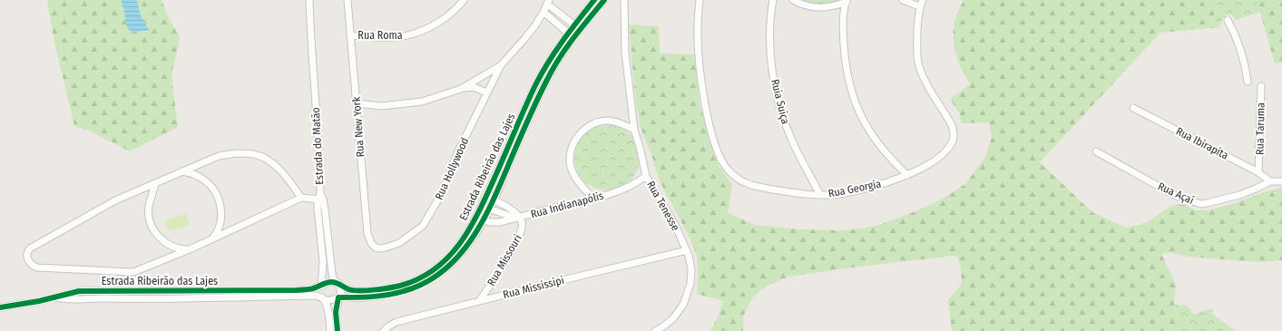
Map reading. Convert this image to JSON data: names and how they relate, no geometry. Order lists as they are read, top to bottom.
{
  "streets": {
    "street": [
      "Rua Roma",
      "Ruia Suiça",
      "Rua New York",
      "Rua Taruma",
      "Rua Ibirapita",
      "Estrada do Matão",
      "Estrada Ribeirão das Lajes",
      "Rua Hollywood",
      "Rua Georgia",
      "Rua Açaí",
      "Rua Indianapólis",
      "Rua Tenesse",
      "Rua Missouri",
      "Rua Mississipi"
    ]
  },
  "crossings": [
    ["Rua Roma", "Rua New York"],
    ["Ruia Suiça", "Rua Georgia"],
    ["Rua New York", "Rua Hollywood"],
    ["Rua Taruma", "Rua Ibirapita"],
    ["Rua Ibirapita", "Rua Açaí"],
    ["Estrada do Matão", "Estrada Ribeirão das Lajes"],
    ["Estrada Ribeirão das Lajes", "Rua Indianapólis"],
    ["Rua Indianapólis", "Rua Tenesse"],
    ["Rua Indianapólis", "Rua Missouri"],
    ["Rua Tenesse", "Rua Mississipi"],
    ["Rua Missouri", "Rua Mississipi"]
  ]
}
